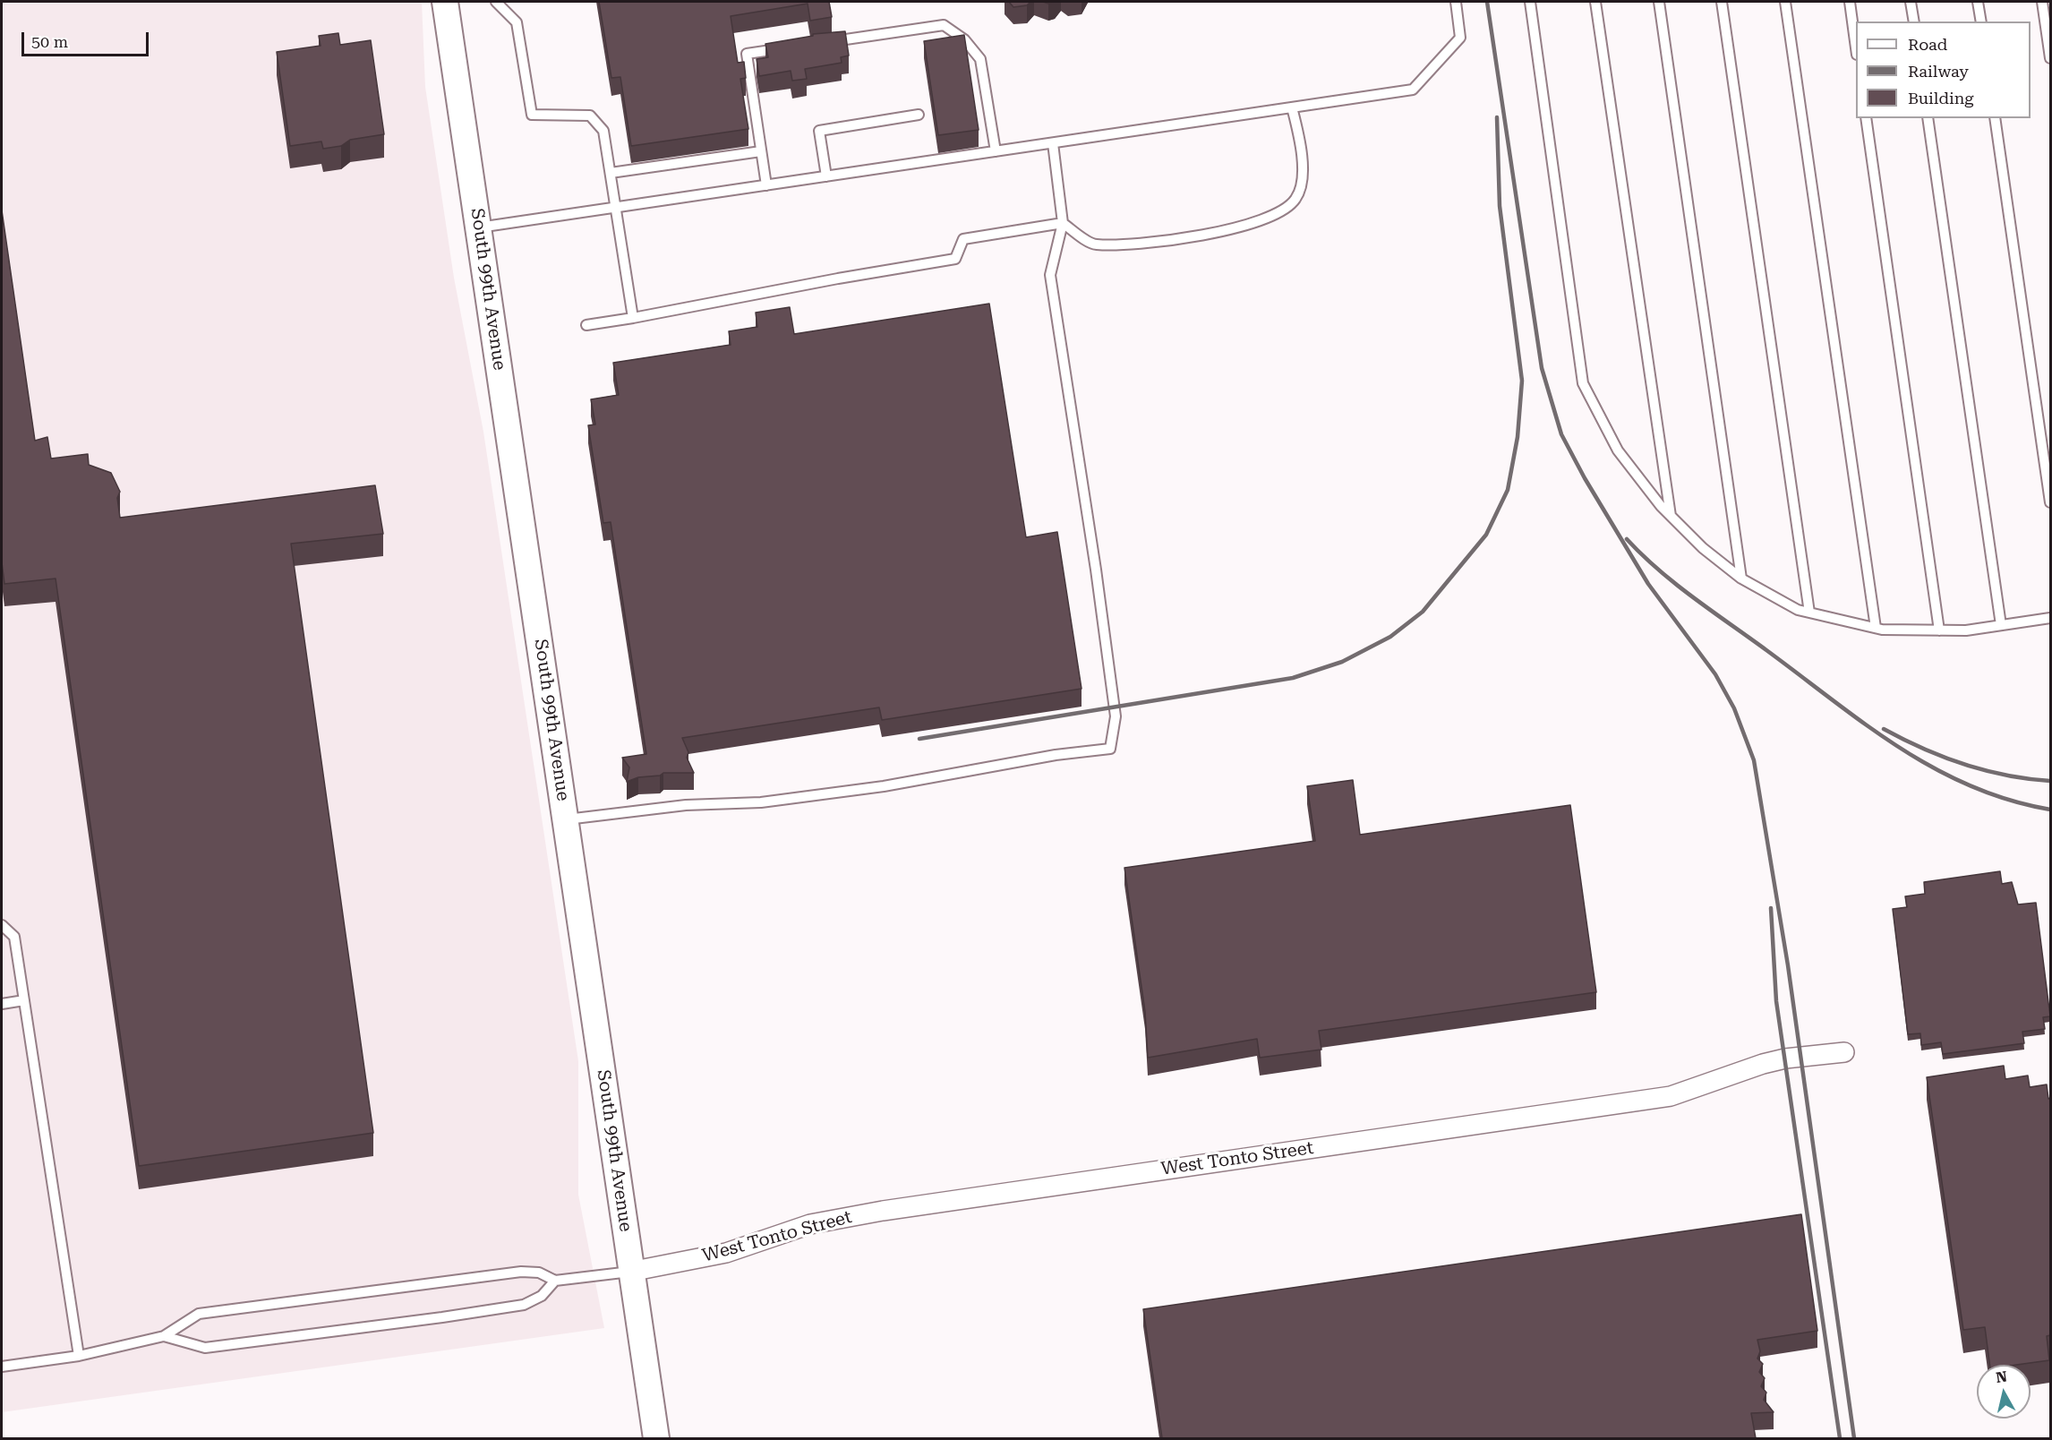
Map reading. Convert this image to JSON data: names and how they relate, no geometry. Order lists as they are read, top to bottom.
{
  "streets": {
    "main road": ["South 99th Avenue"],
    "street": ["West Tonto Street"]
  },
  "crossings": [
    ["South 99th Avenue", "West Tonto Street"]
  ],
  "legend": ["Road", "Railway", "Building"],
  "scale_bar": "50 m",
  "north": "top"
}
